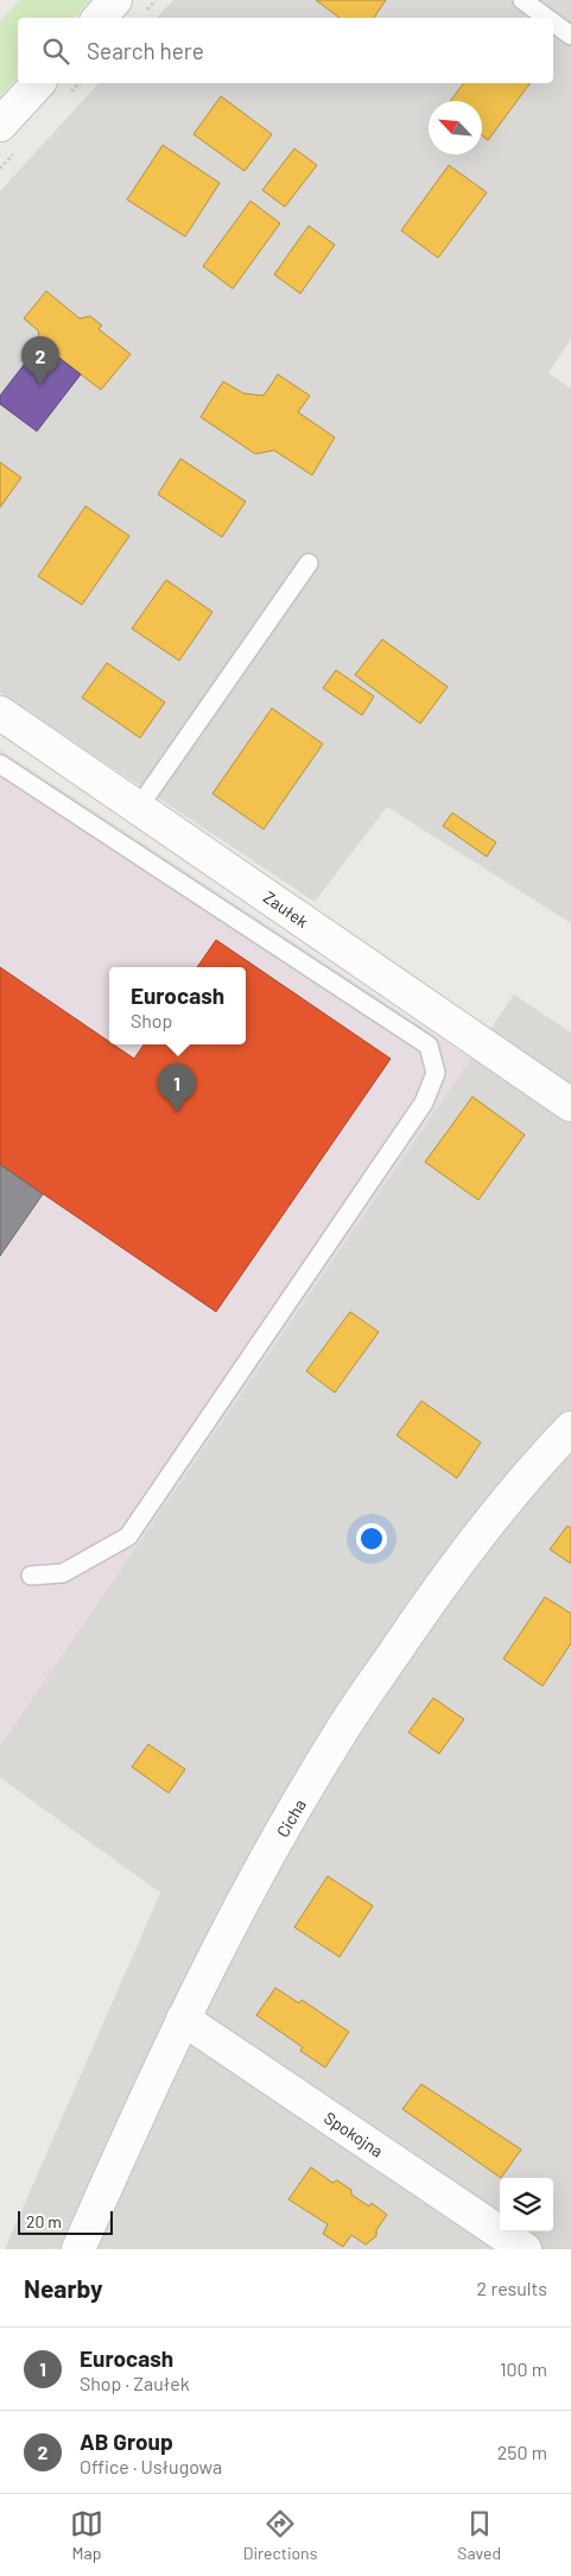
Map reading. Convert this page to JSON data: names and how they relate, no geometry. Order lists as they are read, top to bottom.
{
  "streets": {
    "street": ["Zaułek", "Cicha", "Spokojna"]
  },
  "crossings": [
    ["Cicha", "Spokojna"]
  ],
  "scale_bar": "20 m",
  "north": "top left",
  "page": {
    "search": "Search here",
    "pins": ["2", "1"],
    "popup": ["Eurocash", "Shop"],
    "scale": "20 m",
    "heading": ["Nearby", "2 results"],
    "list": [
      {
        "mark": "1",
        "name": "Eurocash",
        "note": "Shop · Zaułek",
        "value": "100 m"
      },
      {
        "mark": "2",
        "name": "AB Group",
        "note": "Office · Usługowa",
        "value": "250 m"
      }
    ],
    "nav": ["Map", "Directions", "Saved"]
  }
}
